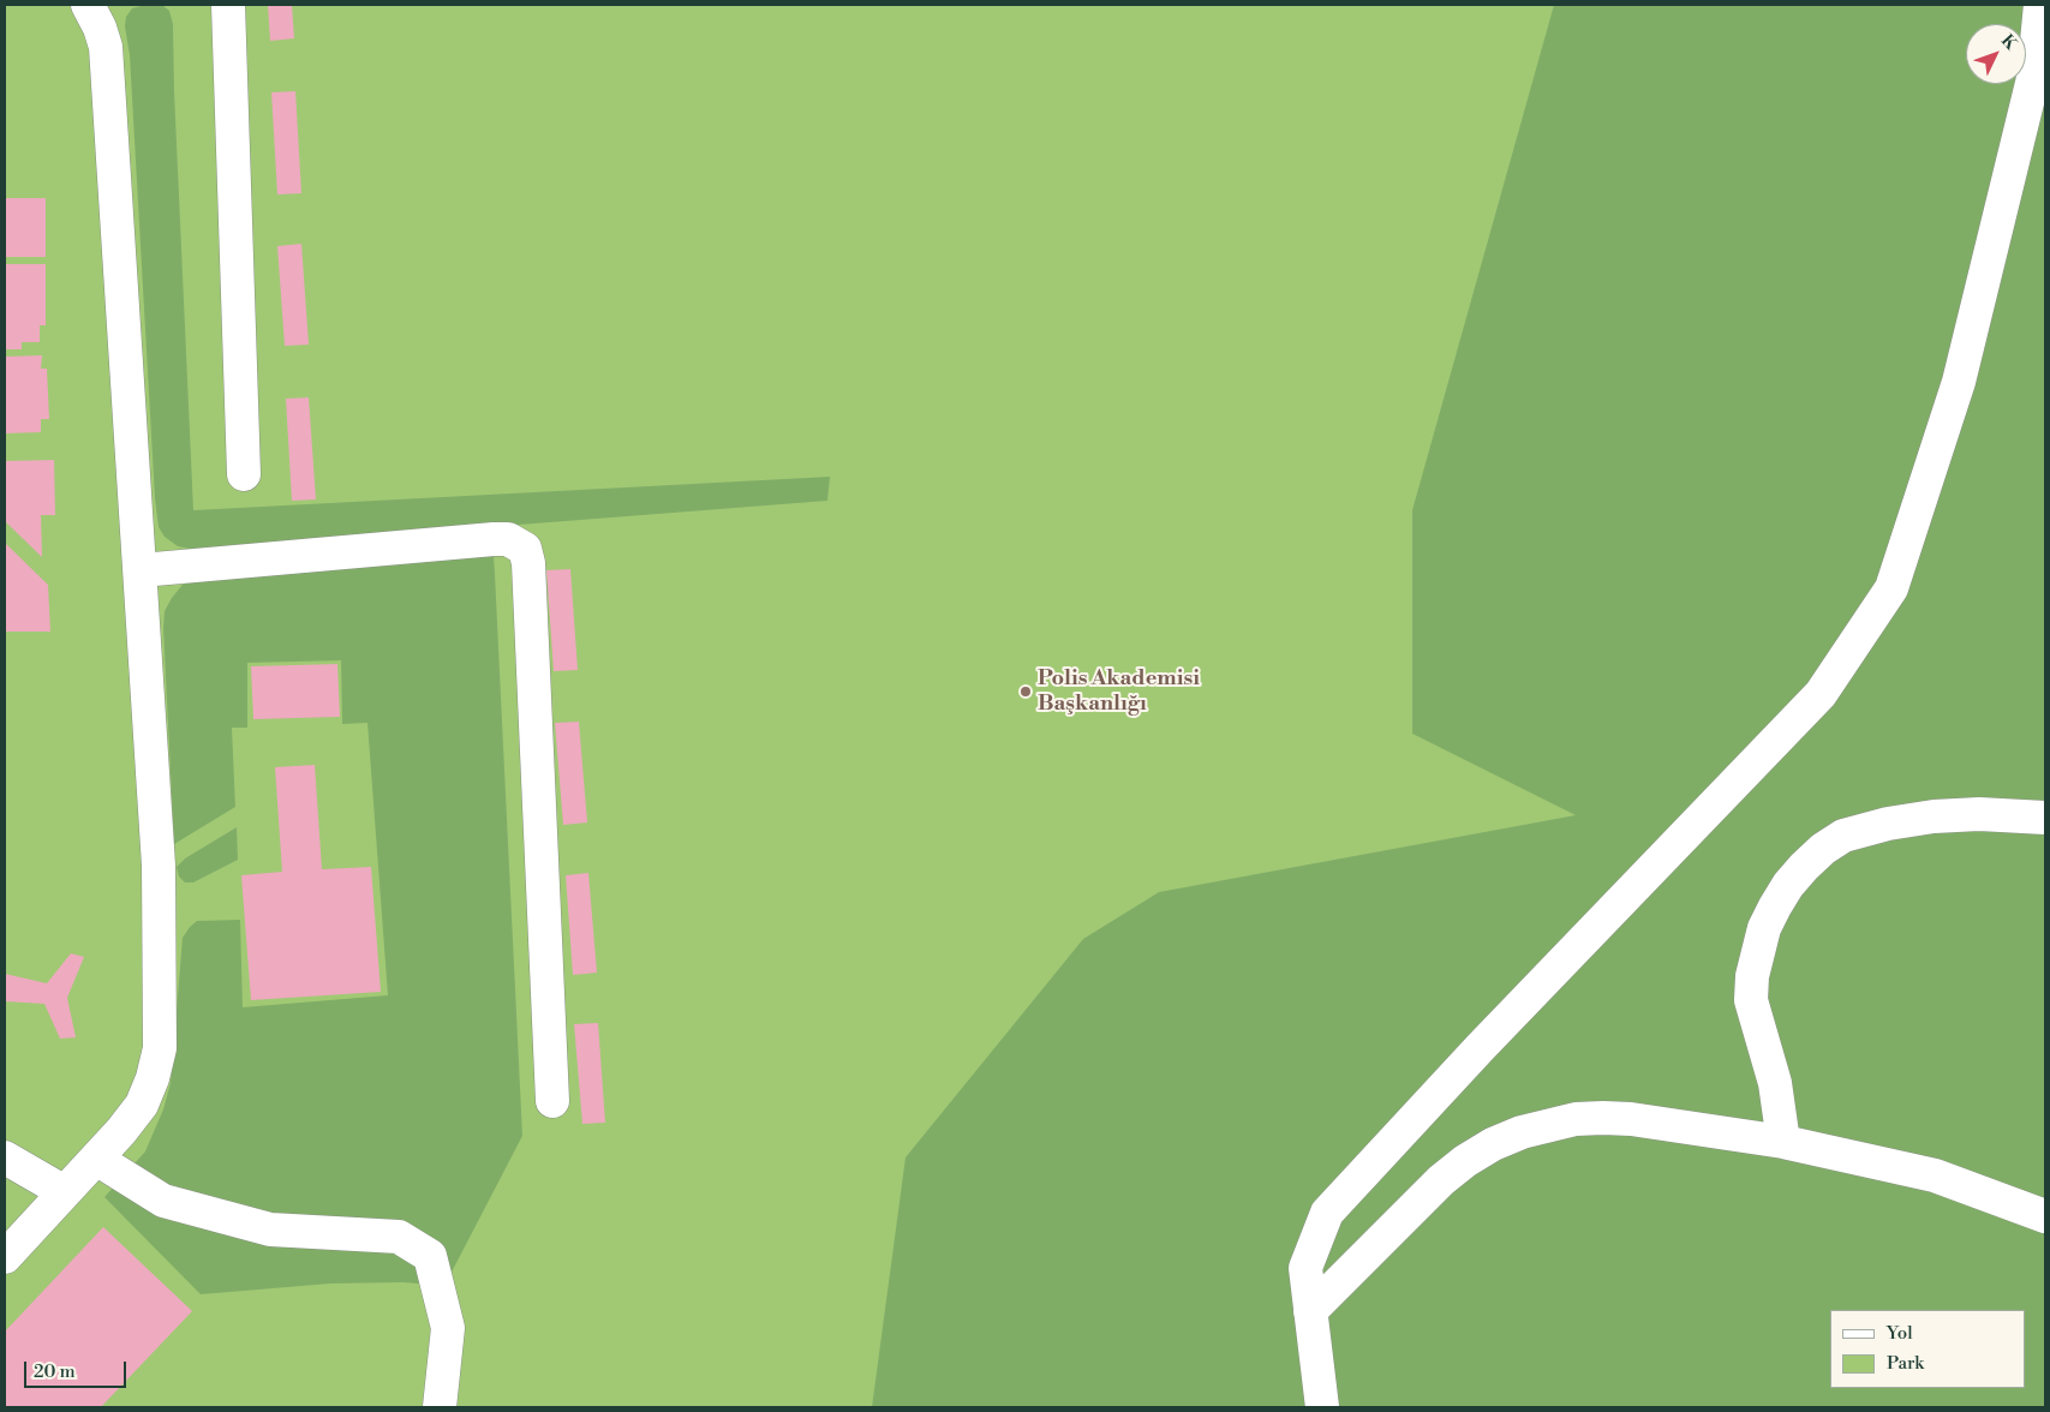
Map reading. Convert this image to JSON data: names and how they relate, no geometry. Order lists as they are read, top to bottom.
{
  "places": ["Polis Akademisi Başkanlığı"],
  "legend": ["Yol", "Park"],
  "scale_bar": "20 m",
  "north": "top right"
}
